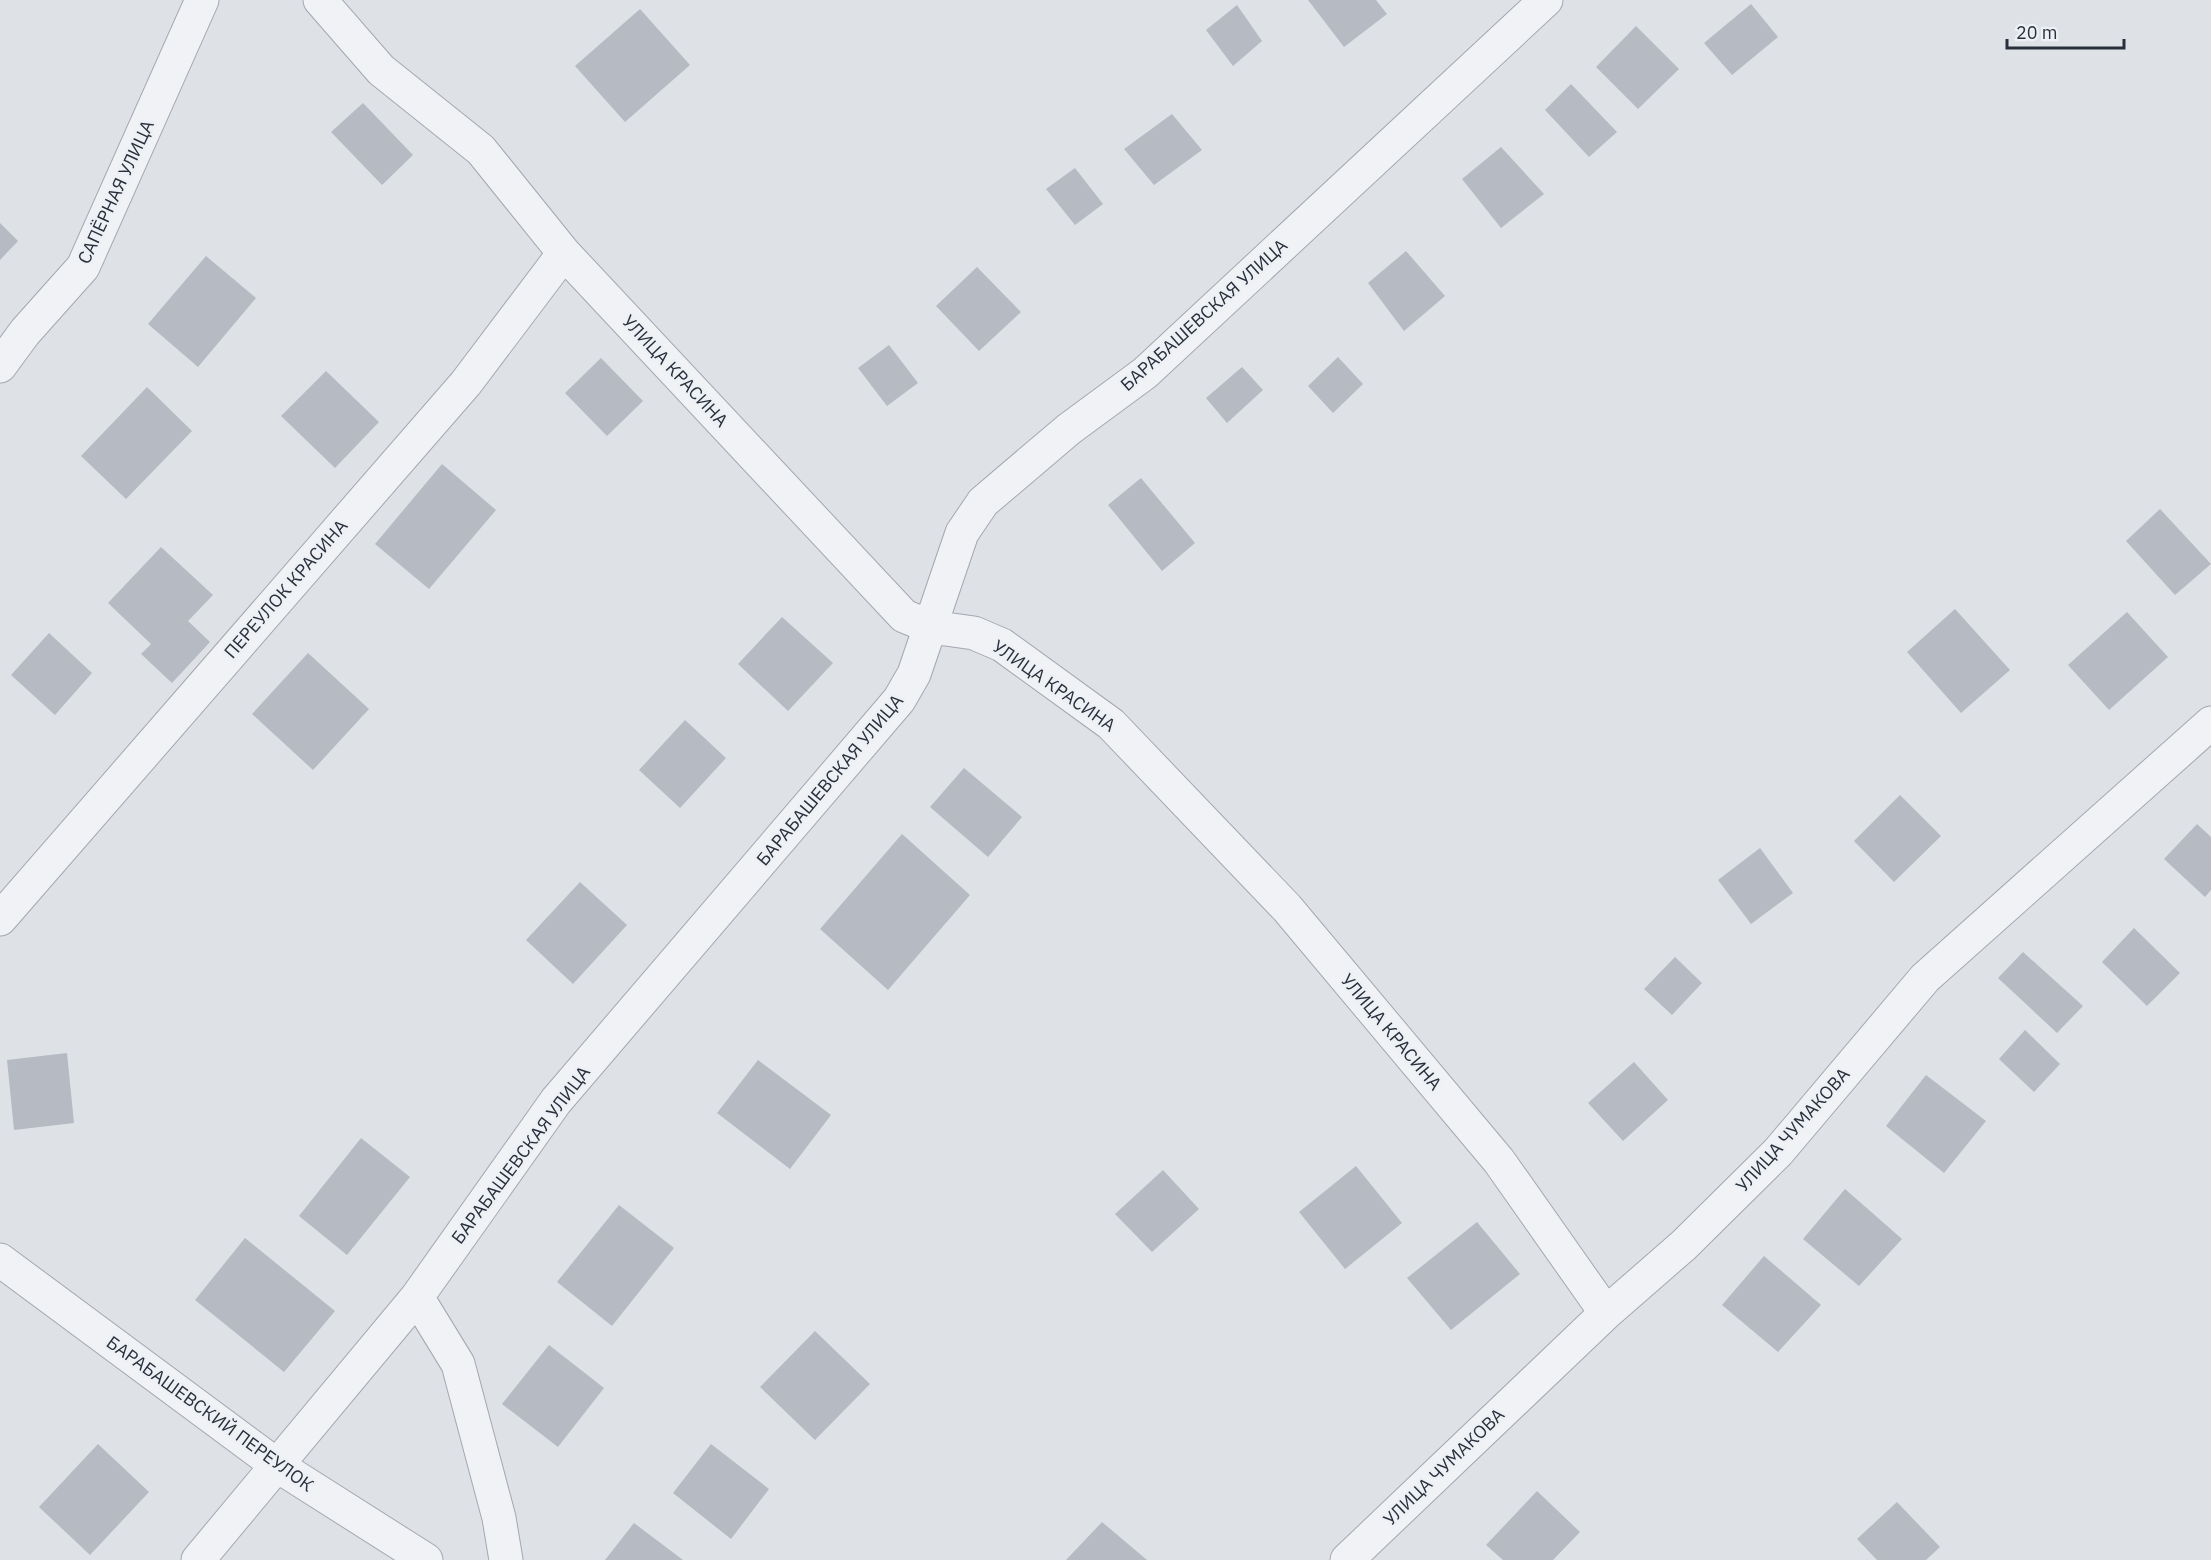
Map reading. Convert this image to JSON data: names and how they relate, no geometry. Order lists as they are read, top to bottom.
{
  "streets": {
    "street": [
      "САПЁРНАЯ УЛИЦА",
      "БАРАБАШЕВСКАЯ УЛИЦА",
      "УЛИЦА КРАСИНА",
      "ПЕРЕУЛОК КРАСИНА",
      "УЛИЦА ЧУМАКОВА",
      "БАРАБАШЕВСКИЙ ПЕРЕУЛОК"
    ]
  },
  "crossings": [
    ["БАРАБАШЕВСКАЯ УЛИЦА", "УЛИЦА КРАСИНА"],
    ["БАРАБАШЕВСКАЯ УЛИЦА", "БАРАБАШЕВСКИЙ ПЕРЕУЛОК"],
    ["УЛИЦА КРАСИНА", "ПЕРЕУЛОК КРАСИНА"],
    ["УЛИЦА КРАСИНА", "УЛИЦА ЧУМАКОВА"]
  ],
  "scale_bar": "20 m"
}
